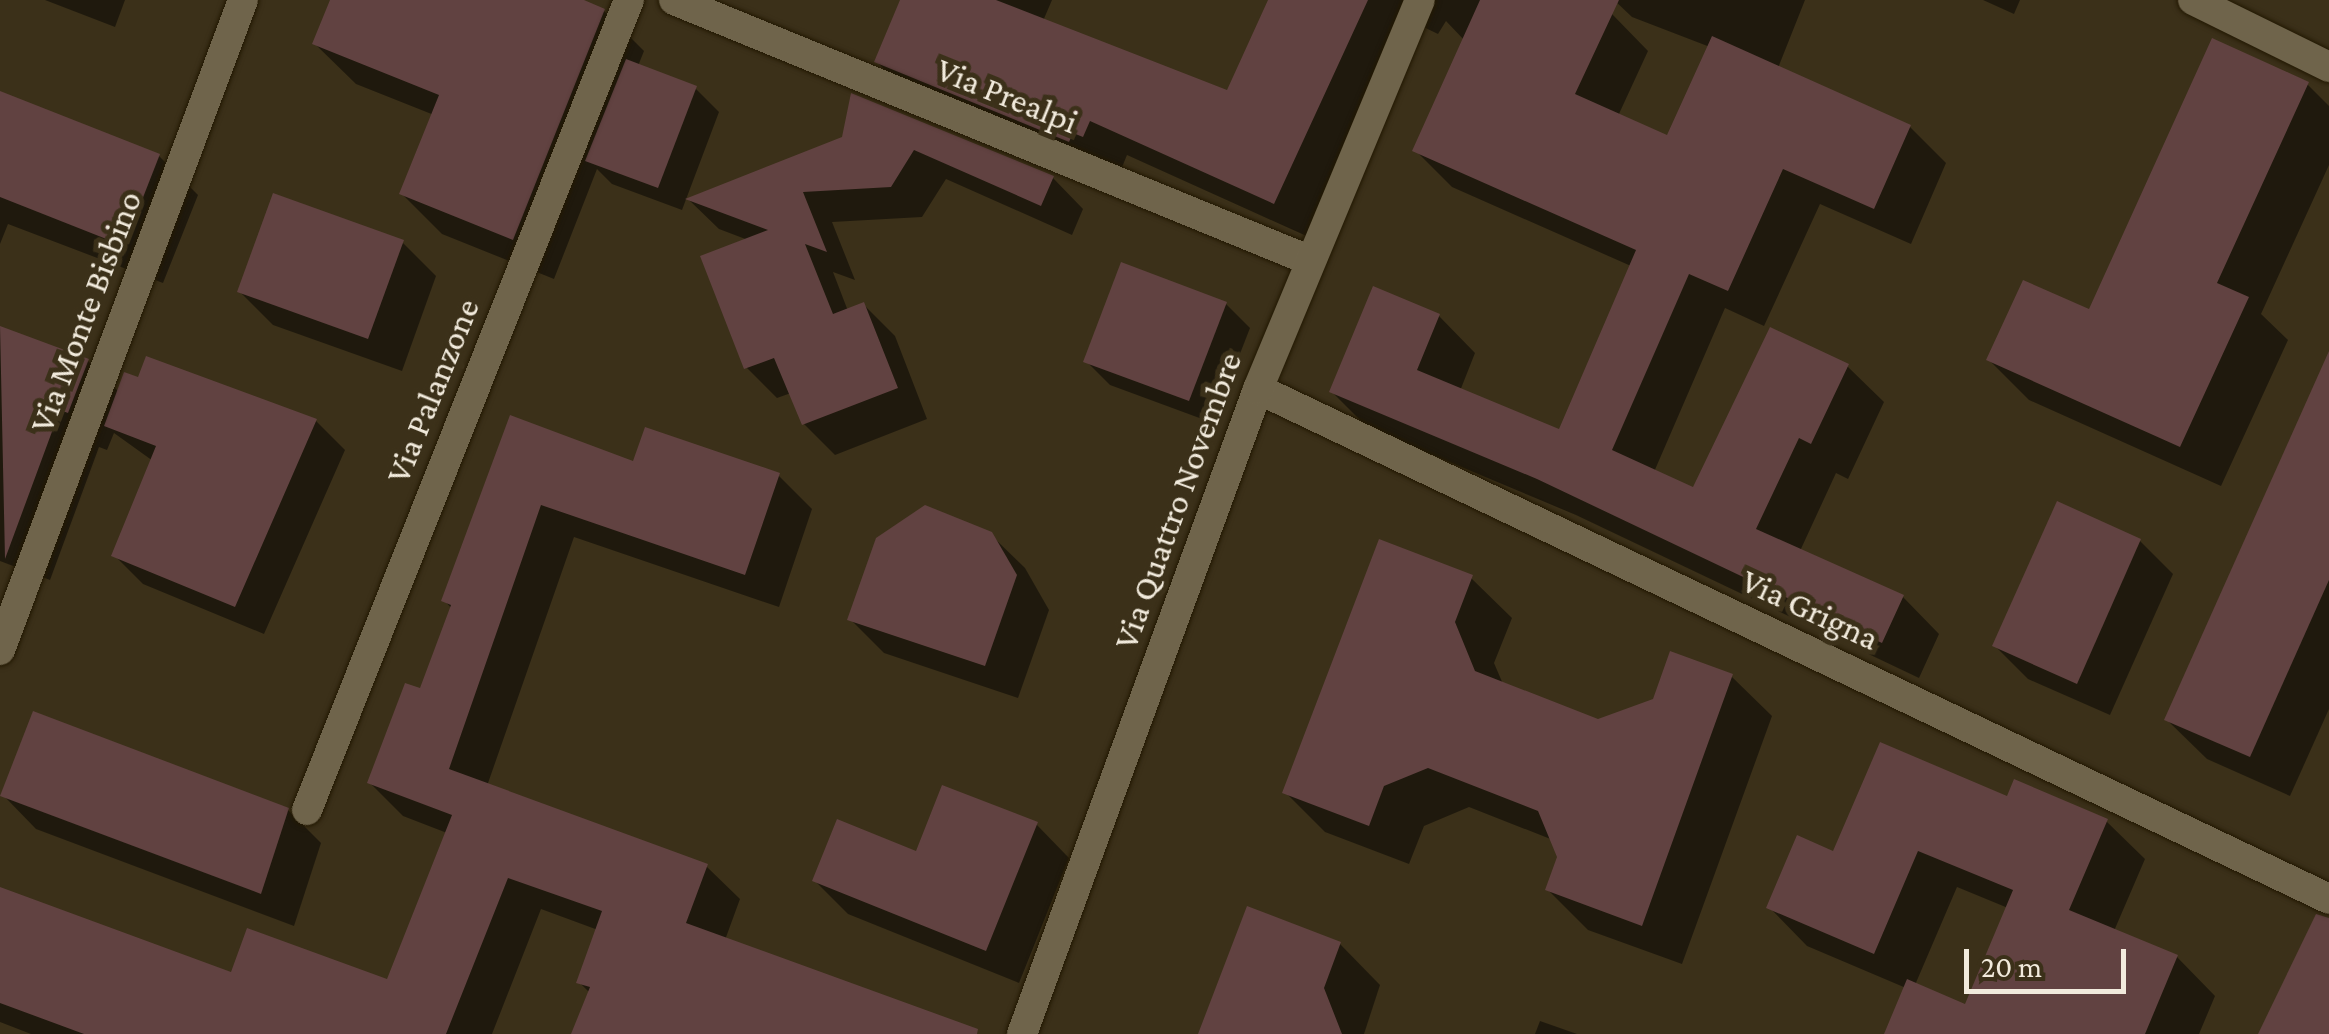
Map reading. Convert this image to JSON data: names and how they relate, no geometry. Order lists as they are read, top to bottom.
{
  "streets": {
    "street": [
      "Via Prealpi",
      "Via Monte Bisbino",
      "Via Palanzone",
      "Via Quattro Novembre",
      "Via Grigna"
    ]
  },
  "crossings": [
    ["Via Prealpi", "Via Quattro Novembre"],
    ["Via Quattro Novembre", "Via Grigna"]
  ],
  "scale_bar": "20 m"
}
